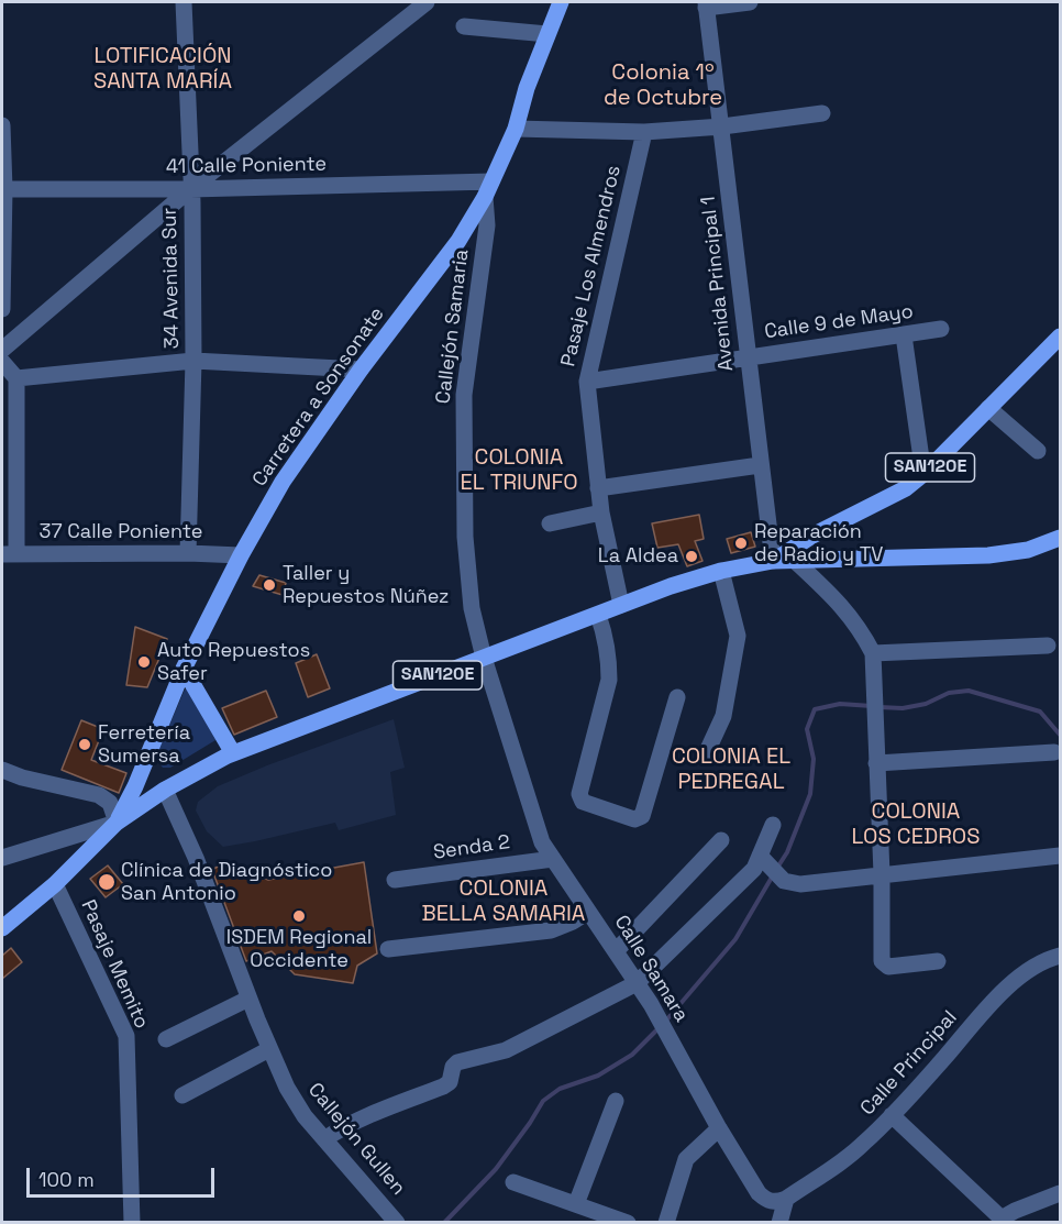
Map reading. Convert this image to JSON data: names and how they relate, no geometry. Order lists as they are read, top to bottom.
{
  "streets": {
    "main road": ["Carretera a Sonsonate", "SAN120E"],
    "street": [
      "41 Calle Poniente",
      "Pasaje Los Almendros",
      "34 Avenida Sur",
      "Avenida Principal 1",
      "Calle 9 de Mayo",
      "Callejón Samaria",
      "37 Calle Poniente",
      "Senda 2",
      "Pasaje Memito",
      "Calle Samara",
      "Calle Principal",
      "Callejón Gullen"
    ]
  },
  "crossings": [
    ["41 Calle Poniente", "34 Avenida Sur"],
    ["41 Calle Poniente", "Callejón Samaria"],
    ["41 Calle Poniente", "Carretera a Sonsonate"],
    ["Pasaje Los Almendros", "Calle 9 de Mayo"],
    ["Pasaje Los Almendros", "SAN120E"],
    ["34 Avenida Sur", "37 Calle Poniente"],
    ["Avenida Principal 1", "Calle 9 de Mayo"],
    ["Avenida Principal 1", "SAN120E"],
    ["Callejón Samaria", "Carretera a Sonsonate"],
    ["Callejón Samaria", "SAN120E"],
    ["Callejón Samaria", "Calle Samara"],
    ["Carretera a Sonsonate", "SAN120E"],
    ["Carretera a Sonsonate", "37 Calle Poniente"],
    ["SAN120E", "Calle Samara"],
    ["SAN120E", "Callejón Gullen"],
    ["Senda 2", "Calle Samara"],
    ["Calle Samara", "Calle Principal"]
  ],
  "districts": [
    "LOTIFICACIÓN SANTA MARÍA",
    "Colonia 1º de Octubre",
    "COLONIA EL TRIUNFO",
    "COLONIA EL PEDREGAL",
    "COLONIA LOS CEDROS",
    "COLONIA BELLA SAMARIA"
  ],
  "places": [
    "Reparación de Radio y TV",
    "La Aldea",
    "Taller y Repuestos Núñez",
    "Auto Repuestos Safer",
    "Ferretería Sumersa",
    "Clínica de Diagnóstico San Antonio",
    "ISDEM Regional Occidente"
  ],
  "scale_bar": "100 m"
}
